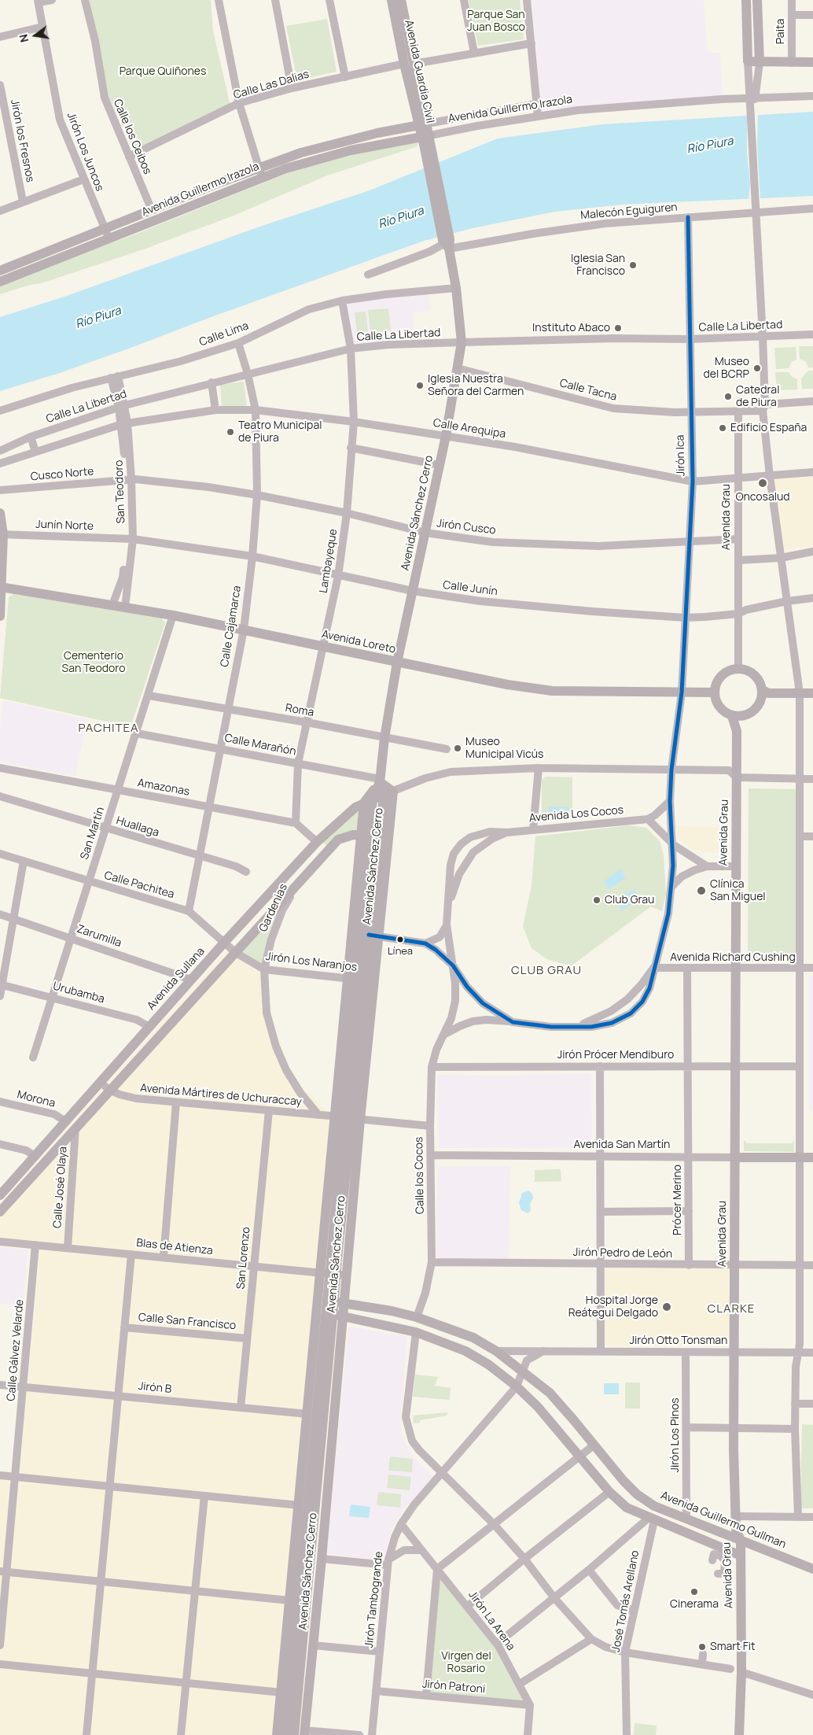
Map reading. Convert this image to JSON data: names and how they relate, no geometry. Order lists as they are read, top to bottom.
{
  "streets": {
    "main road": [
      "Avenida Guardia Civil",
      "Avenida Guillermo Irazola",
      "Avenida Sánchez Cerro",
      "Avenida Grau",
      "Avenida Loreto",
      "Avenida Sullana",
      "Avenida San Martín",
      "Avenida Guillermo Gullman"
    ],
    "street": [
      "Paita",
      "Calle Las Dalias",
      "Calle los Ceibos",
      "Jirón los Fresnos",
      "Jirón Los Juncos",
      "Malecón Eguiguren",
      "Calle La Libertad",
      "Calle Lima",
      "Calle Tacna",
      "Calle Arequipa",
      "Jirón Ica",
      "Cusco Norte",
      "San Teodoro",
      "Junín Norte",
      "Jirón Cusco",
      "Lambayeque",
      "Calle Junín",
      "Calle Cajamarca",
      "Roma",
      "Calle Marañón",
      "Amazonas",
      "Avenida Los Cocos",
      "Huallaga",
      "San Martín",
      "Calle Pachitea",
      "Gardenias",
      "Zarumilla",
      "Avenida Richard Cushing",
      "Jirón Los Naranjos",
      "Urubamba",
      "Jirón Prócer Mendiburo",
      "Avenida Mártires de Uchuraccay",
      "Morona",
      "Calle los Cocos",
      "Calle José Olaya",
      "Prócer Merino",
      "Blas de Atienza",
      "Jirón Pedro de León",
      "San Lorenzo",
      "Calle San Francisco",
      "Jirón Otto Tonsman",
      "Calle Gálvez Velarde",
      "Jirón B",
      "Jirón Los Pinos",
      "Jirón Tambogrande",
      "José Tomás Arellano",
      "Jirón La Arena",
      "Jirón Patroni"
    ]
  },
  "crossings": [
    ["Avenida Guardia Civil", "Calle Las Dalias"],
    ["Avenida Guardia Civil", "Avenida Guillermo Irazola"],
    ["Avenida Guardia Civil", "Avenida Sánchez Cerro"],
    ["Calle Las Dalias", "Calle los Ceibos"],
    ["Avenida Guillermo Irazola", "Calle los Ceibos"],
    ["Avenida Guillermo Irazola", "Jirón Los Juncos"],
    ["Malecón Eguiguren", "Jirón Ica"],
    ["Malecón Eguiguren", "Avenida Sánchez Cerro"],
    ["Calle La Libertad", "Jirón Ica"],
    ["Calle La Libertad", "San Teodoro"],
    ["Calle La Libertad", "Avenida Sánchez Cerro"],
    ["Calle La Libertad", "Lambayeque"],
    ["Calle La Libertad", "Calle Cajamarca"],
    ["Calle Lima", "San Teodoro"],
    ["Calle Lima", "Avenida Sánchez Cerro"],
    ["Calle Lima", "Lambayeque"],
    ["Calle Lima", "Calle Cajamarca"],
    ["Calle Tacna", "Jirón Ica"],
    ["Calle Tacna", "Avenida Sánchez Cerro"],
    ["Calle Tacna", "Avenida Grau"],
    ["Calle Arequipa", "Jirón Ica"],
    ["Calle Arequipa", "San Teodoro"],
    ["Calle Arequipa", "Avenida Sánchez Cerro"],
    ["Calle Arequipa", "Avenida Grau"],
    ["Calle Arequipa", "Lambayeque"],
    ["Calle Arequipa", "Calle Cajamarca"],
    ["Jirón Ica", "Jirón Cusco"],
    ["Jirón Ica", "Calle Junín"],
    ["Jirón Ica", "Avenida Loreto"],
    ["Jirón Ica", "Avenida Los Cocos"],
    ["Cusco Norte", "San Teodoro"],
    ["Cusco Norte", "Jirón Cusco"],
    ["San Teodoro", "Junín Norte"],
    ["San Teodoro", "Jirón Cusco"],
    ["San Teodoro", "Calle Junín"],
    ["San Teodoro", "Avenida Loreto"],
    ["Avenida Sánchez Cerro", "Jirón Cusco"],
    ["Avenida Sánchez Cerro", "Calle Junín"],
    ["Avenida Sánchez Cerro", "Avenida Loreto"],
    ["Avenida Sánchez Cerro", "Roma"],
    ["Avenida Sánchez Cerro", "Calle Marañón"],
    ["Avenida Sánchez Cerro", "Avenida Los Cocos"],
    ["Avenida Sánchez Cerro", "Jirón Los Naranjos"],
    ["Avenida Sánchez Cerro", "Avenida Sullana"],
    ["Avenida Sánchez Cerro", "Avenida Mártires de Uchuraccay"],
    ["Avenida Sánchez Cerro", "Blas de Atienza"],
    ["Avenida Sánchez Cerro", "Jirón B"],
    ["Avenida Sánchez Cerro", "Avenida Guillermo Gullman"],
    ["Avenida Grau", "Jirón Cusco"],
    ["Avenida Grau", "Calle Junín"],
    ["Avenida Grau", "Avenida Loreto"],
    ["Avenida Grau", "Avenida Richard Cushing"],
    ["Avenida Grau", "Jirón Prócer Mendiburo"],
    ["Avenida Grau", "Avenida San Martín"],
    ["Avenida Grau", "Jirón Pedro de León"],
    ["Avenida Grau", "Jirón Otto Tonsman"],
    ["Avenida Grau", "Avenida Guillermo Gullman"],
    ["Junín Norte", "Calle Junín"],
    ["Jirón Cusco", "Lambayeque"],
    ["Jirón Cusco", "Calle Cajamarca"],
    ["Lambayeque", "Calle Junín"],
    ["Lambayeque", "Avenida Loreto"],
    ["Lambayeque", "Roma"],
    ["Lambayeque", "Calle Marañón"],
    ["Lambayeque", "Amazonas"],
    ["Calle Junín", "Calle Cajamarca"],
    ["Calle Cajamarca", "Avenida Loreto"],
    ["Calle Cajamarca", "Roma"],
    ["Calle Cajamarca", "Calle Marañón"],
    ["Calle Cajamarca", "Amazonas"],
    ["Calle Cajamarca", "Huallaga"],
    ["Calle Cajamarca", "Calle Pachitea"],
    ["Avenida Loreto", "Avenida Los Cocos"],
    ["Avenida Loreto", "San Martín"],
    ["Roma", "San Martín"],
    ["Calle Marañón", "San Martín"],
    ["Amazonas", "San Martín"],
    ["Avenida Los Cocos", "Avenida Richard Cushing"],
    ["Avenida Los Cocos", "Calle los Cocos"],
    ["Huallaga", "San Martín"],
    ["San Martín", "Calle Pachitea"],
    ["San Martín", "Zarumilla"],
    ["San Martín", "Urubamba"],
    ["Calle Pachitea", "Jirón Los Naranjos"],
    ["Calle Pachitea", "Avenida Sullana"],
    ["Gardenias", "Jirón Los Naranjos"],
    ["Gardenias", "Avenida Mártires de Uchuraccay"],
    ["Zarumilla", "Avenida Sullana"],
    ["Avenida Richard Cushing", "Prócer Merino"],
    ["Avenida Sullana", "Urubamba"],
    ["Avenida Sullana", "Avenida Mártires de Uchuraccay"],
    ["Avenida Sullana", "Morona"],
    ["Jirón Prócer Mendiburo", "Calle los Cocos"],
    ["Jirón Prócer Mendiburo", "Prócer Merino"],
    ["Avenida Mártires de Uchuraccay", "Calle los Cocos"],
    ["Avenida Mártires de Uchuraccay", "San Lorenzo"],
    ["Avenida San Martín", "Calle los Cocos"],
    ["Avenida San Martín", "Prócer Merino"],
    ["Calle los Cocos", "Jirón Pedro de León"],
    ["Calle los Cocos", "Avenida Guillermo Gullman"],
    ["Calle José Olaya", "Blas de Atienza"],
    ["Prócer Merino", "Jirón Pedro de León"],
    ["Blas de Atienza", "San Lorenzo"],
    ["Blas de Atienza", "Calle Gálvez Velarde"],
    ["San Lorenzo", "Calle San Francisco"],
    ["San Lorenzo", "Jirón B"],
    ["Jirón Otto Tonsman", "Jirón Los Pinos"],
    ["Jirón Otto Tonsman", "Avenida Guillermo Gullman"],
    ["Calle Gálvez Velarde", "Jirón B"],
    ["Jirón Los Pinos", "Avenida Guillermo Gullman"],
    ["Avenida Guillermo Gullman", "Jirón Tambogrande"],
    ["Jirón Tambogrande", "Jirón La Arena"],
    ["Jirón Tambogrande", "Jirón Patroni"],
    ["Jirón La Arena", "Jirón Patroni"]
  ],
  "districts": ["PACHITEA", "CLUB GRAU", "CLARKE"],
  "water": ["Río Piura"],
  "parks": [
    "Parque San Juan Bosco",
    "Parque Quiñones",
    "Cementerio San Teodoro",
    "Virgen del Rosario"
  ],
  "places": [
    "Iglesia San Francisco",
    "Instituto Abaco",
    "Museo del BCRP",
    "Iglesia Nuestra Señora del Carmen",
    "Catedral de Piura",
    "Edificio España",
    "Teatro Municipal de Piura",
    "Oncosalud",
    "Museo Municipal Vicús",
    "Clínica San Miguel",
    "Club Grau",
    "Línea",
    "Hospital Jorge Reátegui Delgado",
    "Cinerama",
    "Smart Fit"
  ],
  "north": "left"
}
